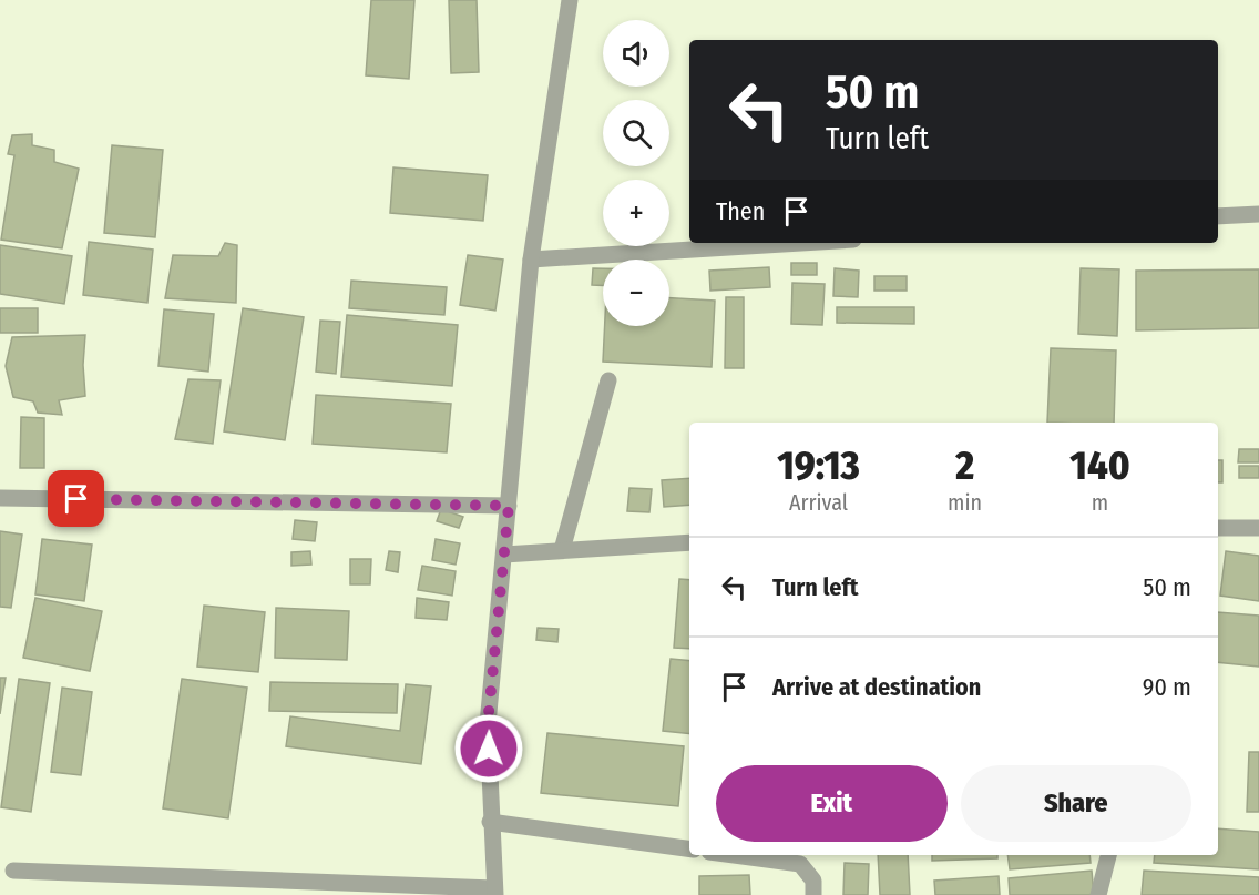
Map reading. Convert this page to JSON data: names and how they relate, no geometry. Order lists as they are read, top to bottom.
{
  "page": {
    "map_buttons": ["+", "−"],
    "turn": ["50 m", "Turn left"],
    "then": "Then",
    "eta": [
      "19:13",
      "Arrival",
      "2",
      "min",
      "140",
      "m"
    ],
    "list": [
      {
        "name": "Turn left",
        "value": "50 m"
      },
      {
        "name": "Arrive at destination",
        "value": "90 m"
      }
    ],
    "buttons": ["Exit", "Share"]
  }
}
